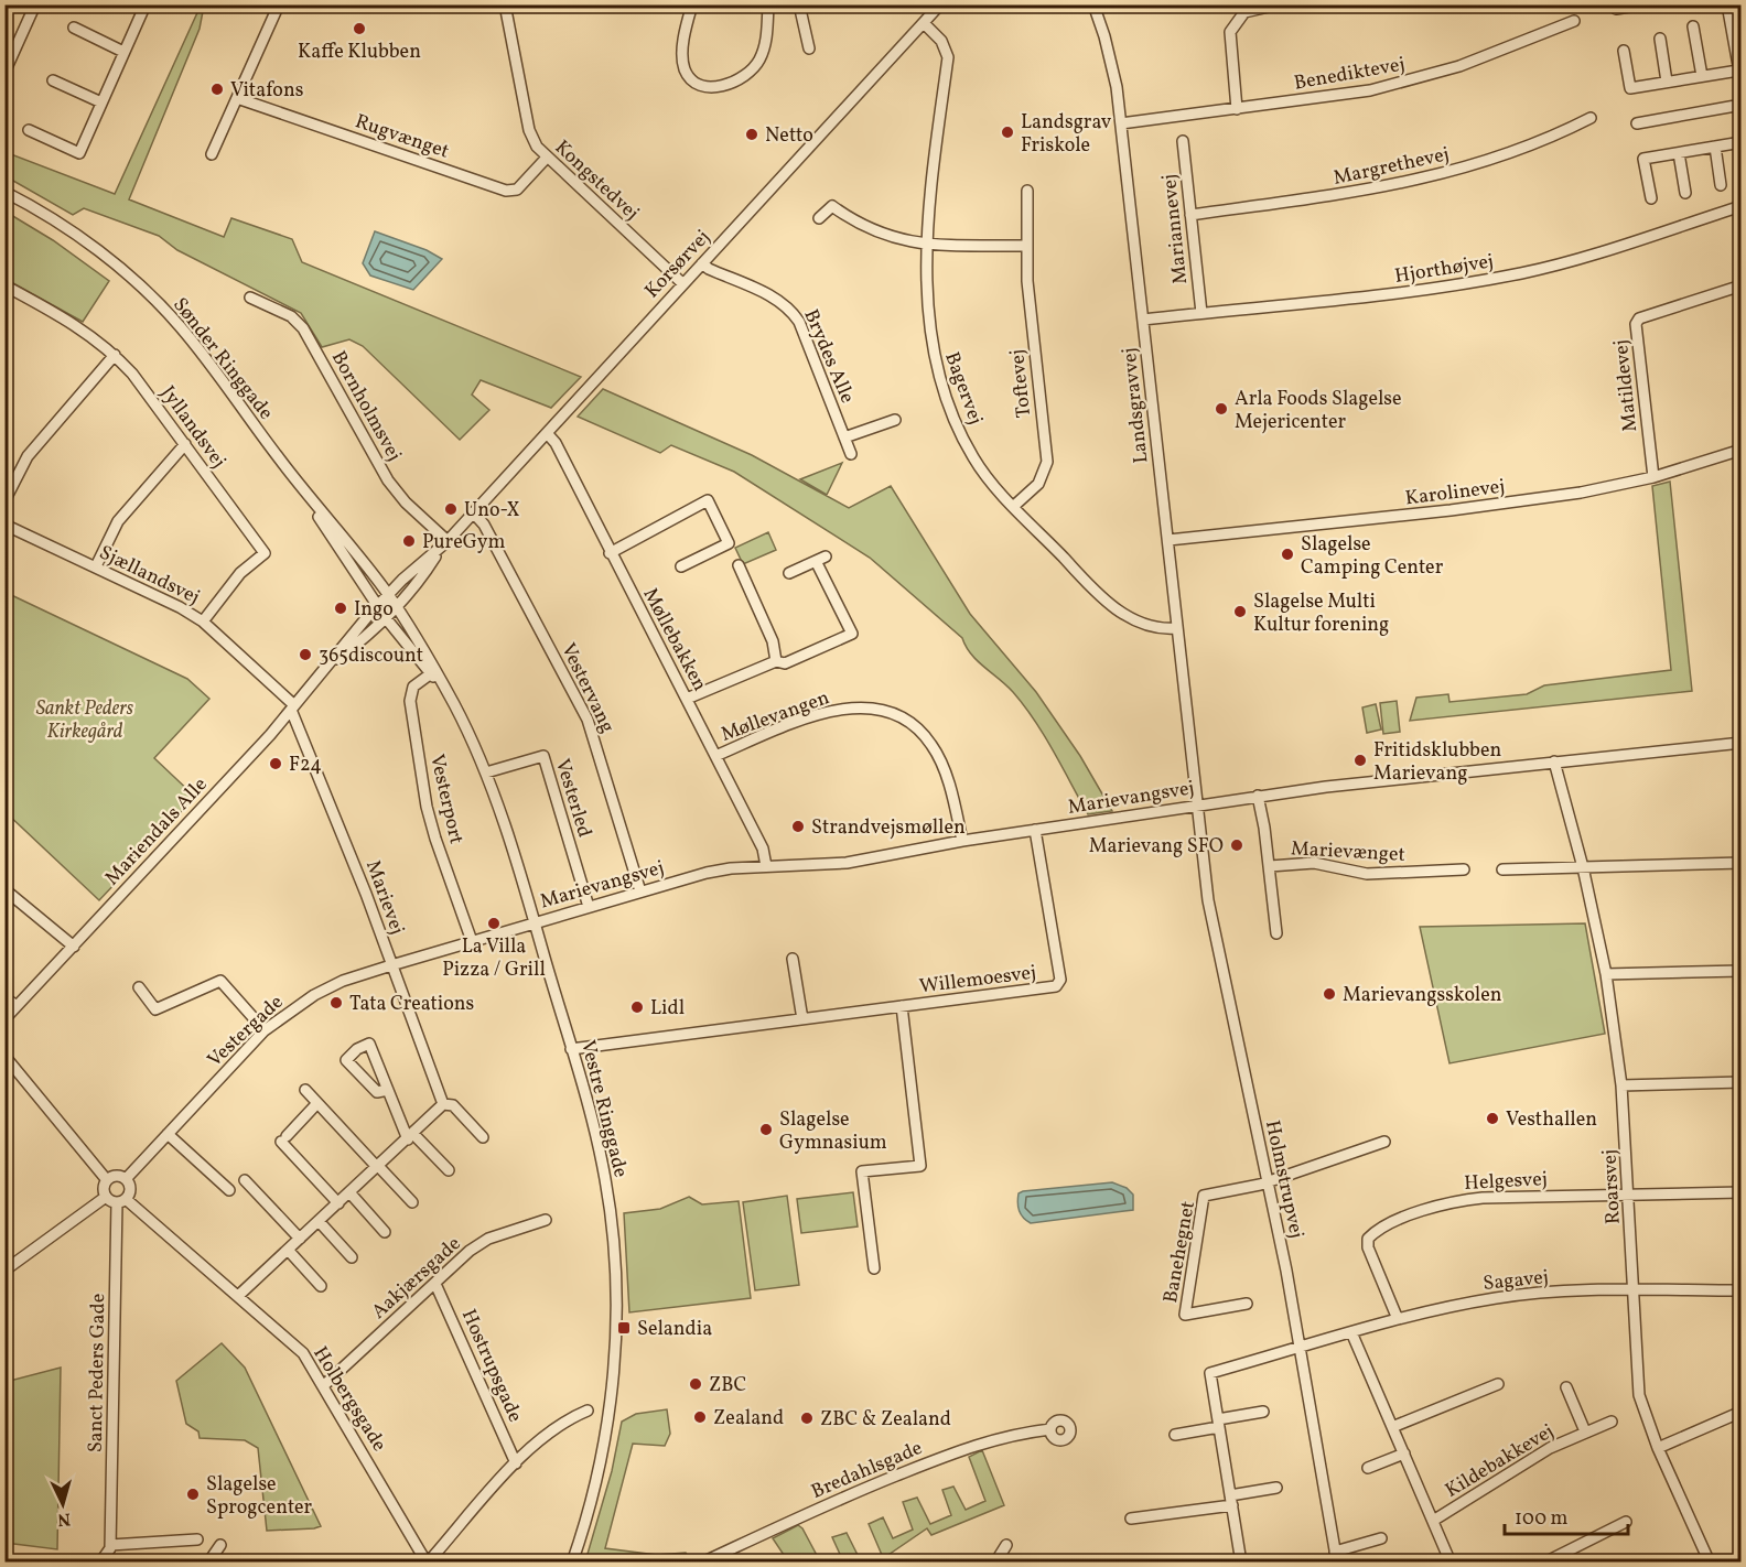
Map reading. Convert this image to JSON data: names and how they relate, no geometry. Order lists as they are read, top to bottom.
{
  "streets": {
    "street": [
      "Benediktevej",
      "Rugvænget",
      "Margrethevej",
      "Kongstedvej",
      "Mariannevej",
      "Korsørvej",
      "Hjorthøjvej",
      "Brydes Alle",
      "Sønder Ringgade",
      "Toftevej",
      "Matildevej",
      "Bagervej",
      "Bornholmsvej",
      "Landsgravvej",
      "Jyllandsvej",
      "Karolinevej",
      "Sjællandsvej",
      "Møllebakken",
      "Vestervang",
      "Møllevangen",
      "Marievangsvej",
      "Vesterled",
      "Vesterport",
      "Mariendals Alle",
      "Marievænget",
      "Marievej",
      "Willemoesvej",
      "Vestergade",
      "Vestre Ringgade",
      "Holmstrupvej",
      "Helgesvej",
      "Roarsvej",
      "Banehegnet",
      "Aakjærsgade",
      "Sagavej",
      "Hostrupsgade",
      "Sanct Peders Gade",
      "Holbergsgade",
      "Kildebakkevej",
      "Bredahlsgade"
    ]
  },
  "crossings": [
    ["Benediktevej", "Landsgravvej"],
    ["Rugvænget", "Kongstedvej"],
    ["Margrethevej", "Mariannevej"],
    ["Kongstedvej", "Korsørvej"],
    ["Mariannevej", "Hjorthøjvej"],
    ["Korsørvej", "Brydes Alle"],
    ["Korsørvej", "Sønder Ringgade"],
    ["Korsørvej", "Bagervej"],
    ["Korsørvej", "Bornholmsvej"],
    ["Korsørvej", "Møllebakken"],
    ["Korsørvej", "Vestervang"],
    ["Korsørvej", "Mariendals Alle"],
    ["Korsørvej", "Vestre Ringgade"],
    ["Hjorthøjvej", "Landsgravvej"],
    ["Sønder Ringgade", "Mariendals Alle"],
    ["Sønder Ringgade", "Vestre Ringgade"],
    ["Toftevej", "Bagervej"],
    ["Matildevej", "Karolinevej"],
    ["Bagervej", "Landsgravvej"],
    ["Landsgravvej", "Karolinevej"],
    ["Landsgravvej", "Marievangsvej"],
    ["Landsgravvej", "Holmstrupvej"],
    ["Jyllandsvej", "Sjællandsvej"],
    ["Sjællandsvej", "Mariendals Alle"],
    ["Sjællandsvej", "Marievej"],
    ["Møllebakken", "Møllevangen"],
    ["Møllebakken", "Marievangsvej"],
    ["Vestervang", "Marievangsvej"],
    ["Møllevangen", "Marievangsvej"],
    ["Marievangsvej", "Vesterled"],
    ["Marievangsvej", "Willemoesvej"],
    ["Marievangsvej", "Vestergade"],
    ["Marievangsvej", "Vestre Ringgade"],
    ["Marievangsvej", "Holmstrupvej"],
    ["Marievangsvej", "Roarsvej"],
    ["Vesterled", "Vestre Ringgade"],
    ["Vesterport", "Vestergade"],
    ["Vesterport", "Vestre Ringgade"],
    ["Mariendals Alle", "Marievej"],
    ["Mariendals Alle", "Vestre Ringgade"],
    ["Marievej", "Vestergade"],
    ["Willemoesvej", "Vestre Ringgade"],
    ["Vestergade", "Vestre Ringgade"],
    ["Vestergade", "Sanct Peders Gade"],
    ["Vestergade", "Holbergsgade"],
    ["Holmstrupvej", "Banehegnet"],
    ["Holmstrupvej", "Sagavej"],
    ["Helgesvej", "Roarsvej"],
    ["Helgesvej", "Sagavej"],
    ["Roarsvej", "Sagavej"],
    ["Aakjærsgade", "Hostrupsgade"],
    ["Aakjærsgade", "Holbergsgade"],
    ["Sanct Peders Gade", "Holbergsgade"]
  ],
  "parks": ["Sankt Peders Kirkegård"],
  "places": {
    "other": [
      "Kaffe Klubben",
      "Vitafons",
      "Landsgrav Friskole",
      "Netto",
      "Arla Foods Slagelse Mejericenter",
      "Uno-X",
      "PureGym",
      "Slagelse Camping Center",
      "Ingo",
      "Slagelse Multi Kultur forening",
      "365discount",
      "Fritidsklubben Marievang",
      "F24",
      "Strandvejsmøllen",
      "Marievang SFO",
      "La Villa Pizza / Grill",
      "Marievangsskolen",
      "Tata Creations",
      "Lidl",
      "Vesthallen",
      "Slagelse Gymnasium",
      "ZBC",
      "Zealand",
      "ZBC & Zealand",
      "Slagelse Sprogcenter"
    ],
    "transit": ["Selandia"]
  },
  "scale_bar": "100 m",
  "north": "bottom"
}
